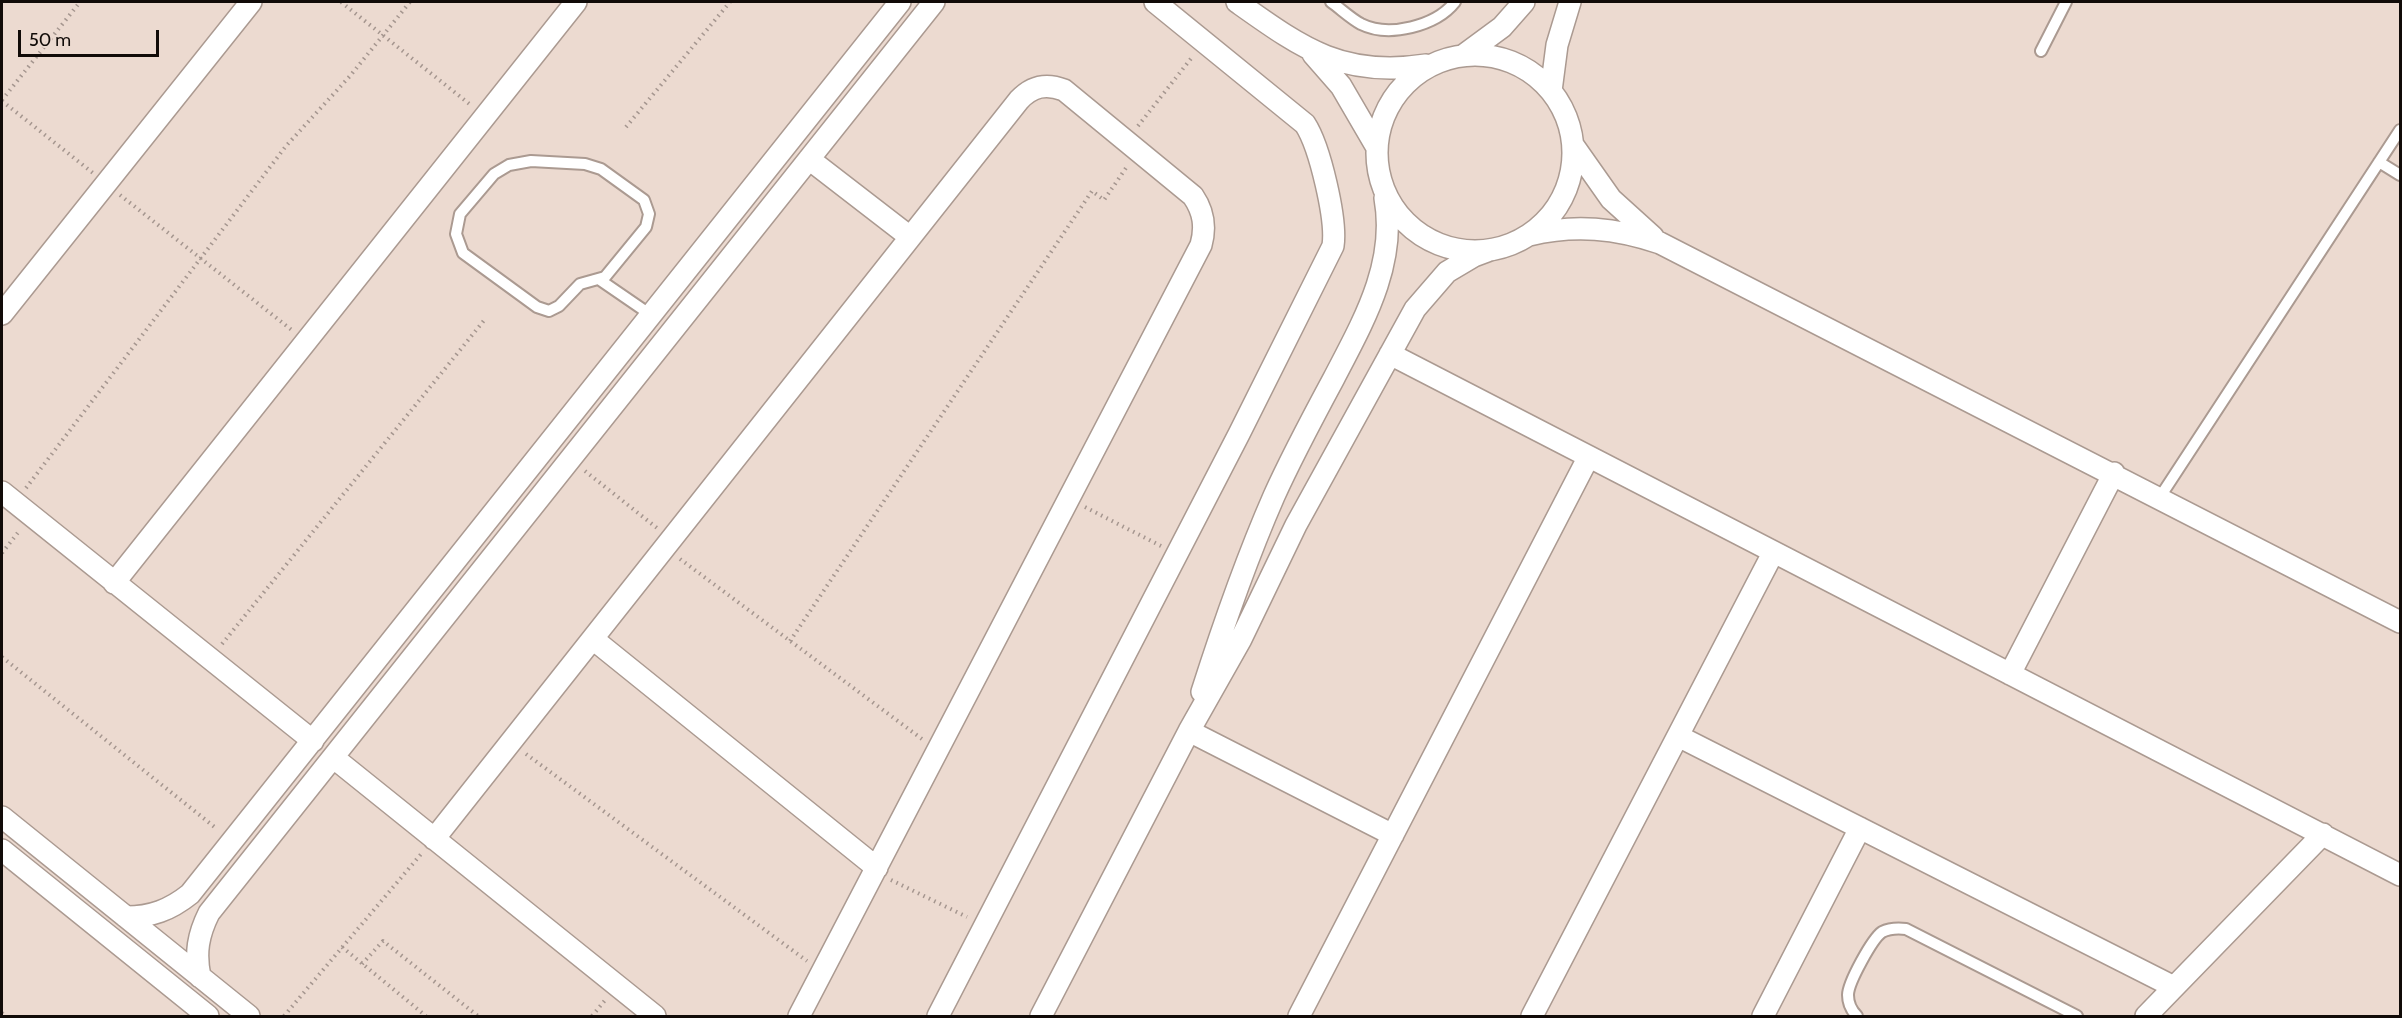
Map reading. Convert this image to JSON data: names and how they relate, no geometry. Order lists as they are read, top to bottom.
{
  "scale_bar": "50 m"
}
